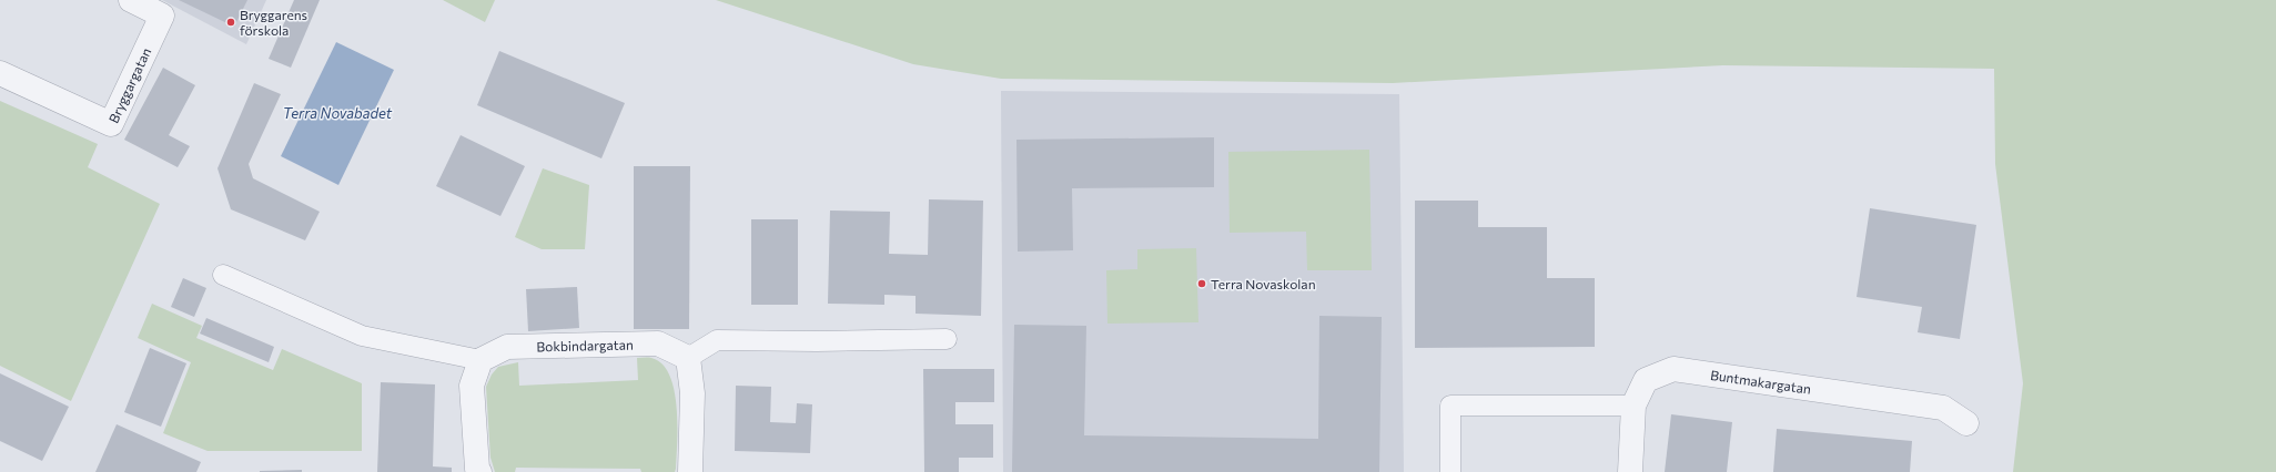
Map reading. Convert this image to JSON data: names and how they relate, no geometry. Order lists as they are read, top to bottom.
{
  "streets": {
    "street": ["Bryggargatan", "Bokbindargatan", "Buntmakargatan"]
  },
  "water": ["Terra Novabadet"],
  "places": ["Bryggarens förskola", "Terra Novaskolan"]
}
